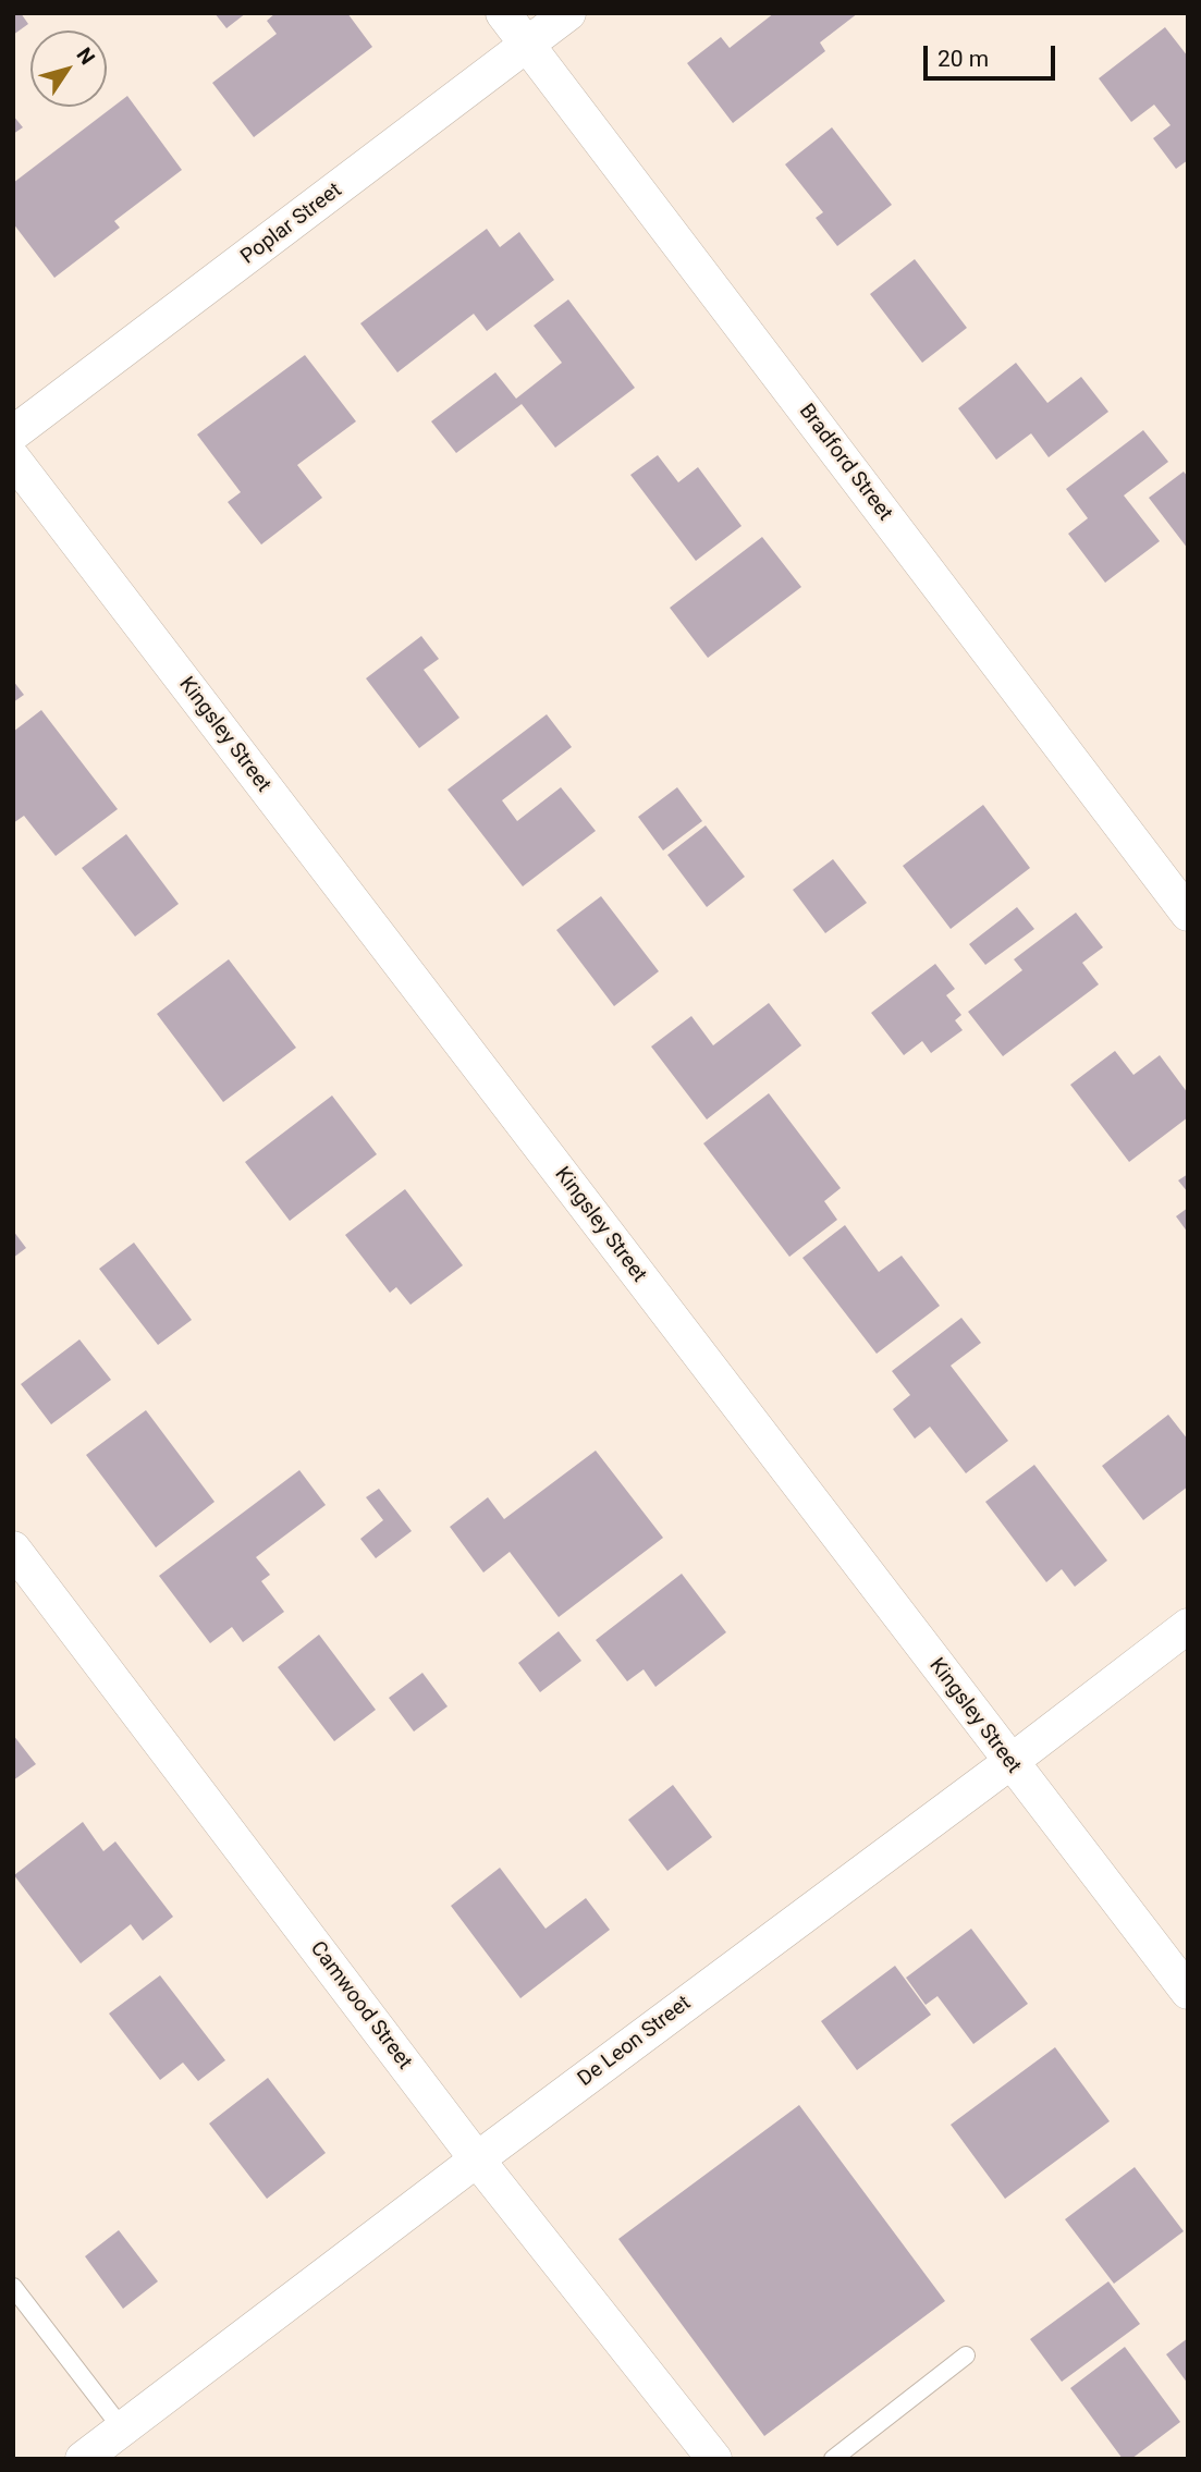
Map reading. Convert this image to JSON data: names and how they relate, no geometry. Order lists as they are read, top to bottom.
{
  "streets": {
    "street": [
      "Poplar Street",
      "Bradford Street",
      "Kingsley Street",
      "Camwood Street",
      "De Leon Street"
    ]
  },
  "crossings": [
    ["Poplar Street", "Bradford Street"],
    ["Kingsley Street", "De Leon Street"],
    ["Camwood Street", "De Leon Street"]
  ],
  "scale_bar": "20 m",
  "north": "top right"
}
